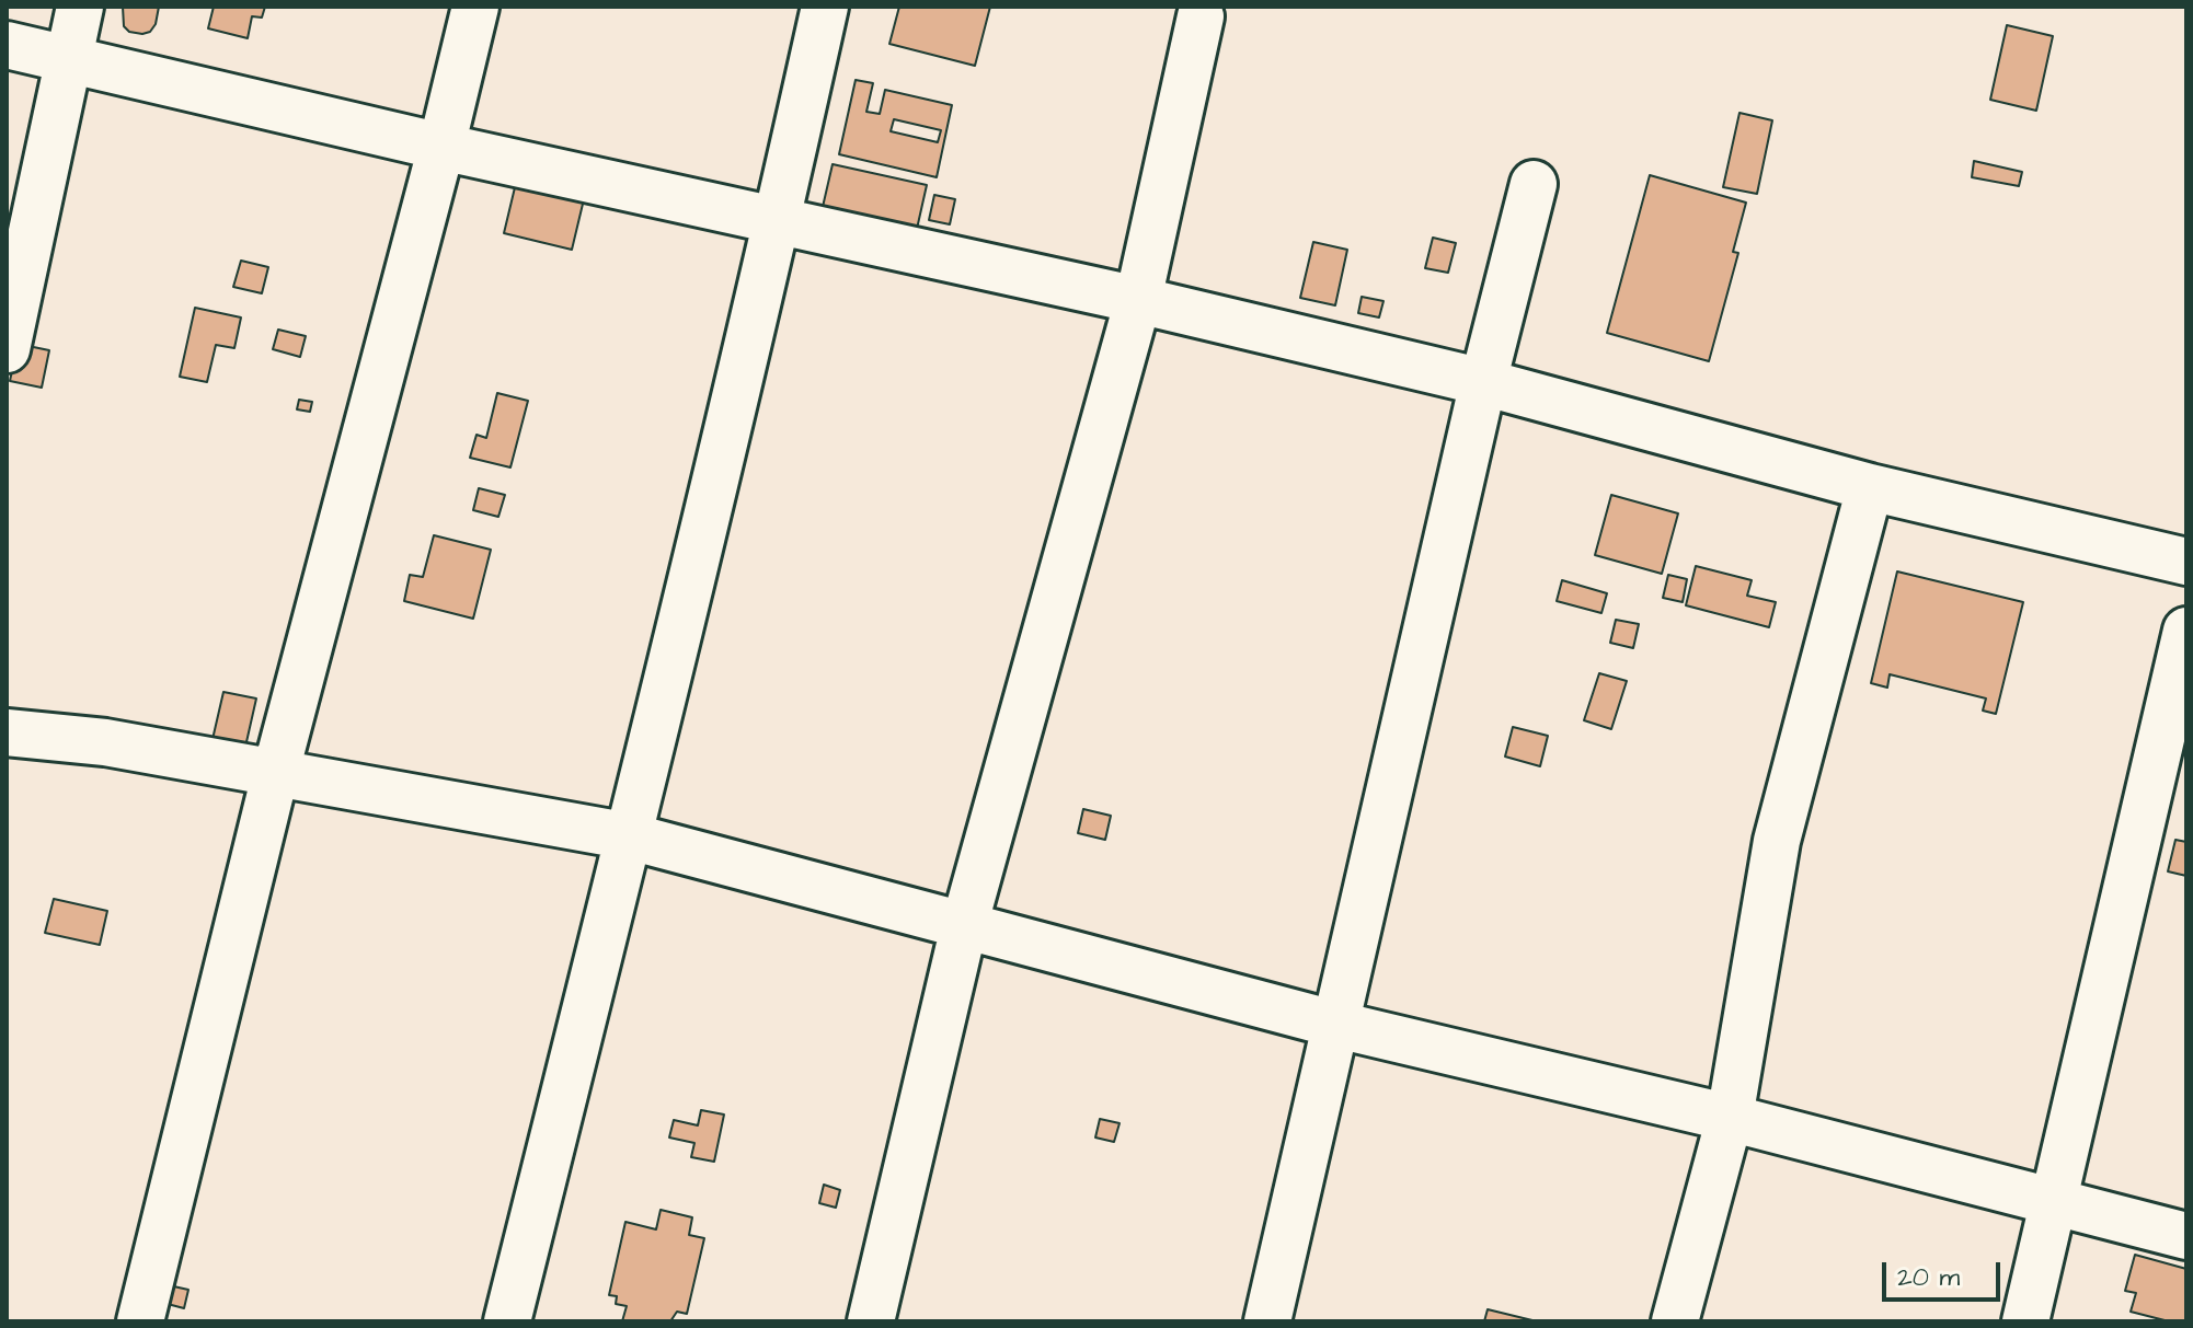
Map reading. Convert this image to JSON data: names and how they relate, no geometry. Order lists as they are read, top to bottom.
{
  "scale_bar": "20 m"
}
